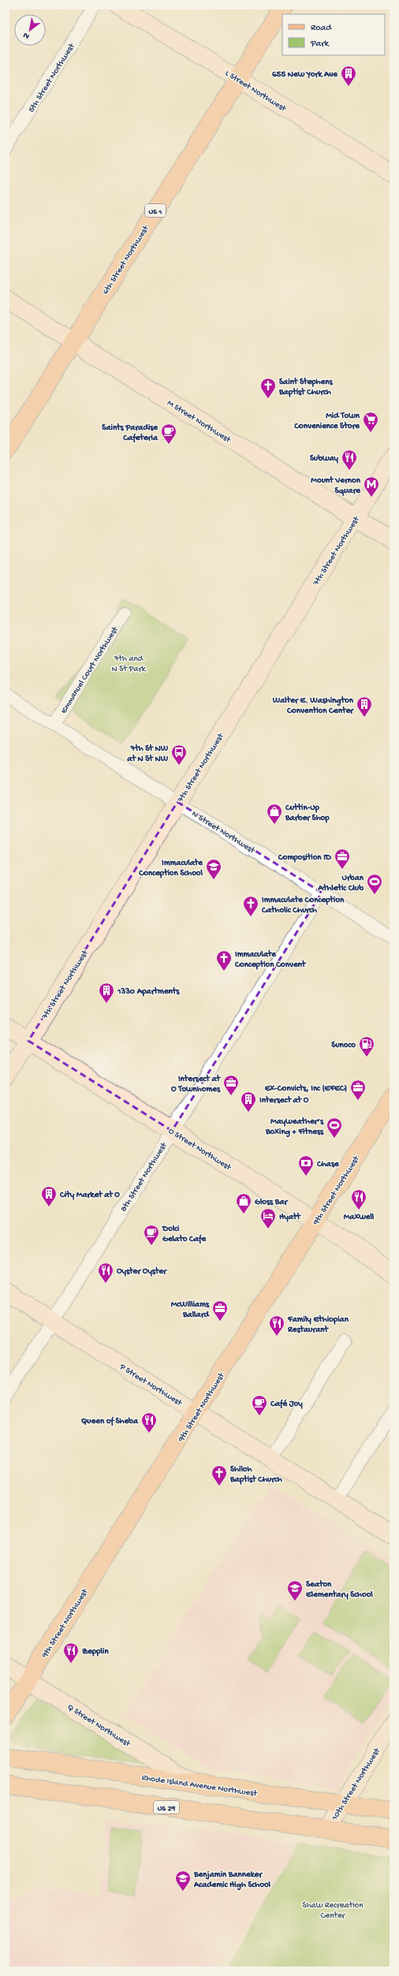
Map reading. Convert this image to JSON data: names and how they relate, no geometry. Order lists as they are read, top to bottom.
{
  "streets": {
    "main road": [
      "US 1",
      "6th Street Northwest",
      "9th Street Northwest",
      "Rhode Island Avenue Northwest",
      "US 29"
    ],
    "street": [
      "5th Street Northwest",
      "L Street Northwest",
      "M Street Northwest",
      "7th Street Northwest",
      "Emmanuel Court Northwest",
      "N Street Northwest",
      "O Street Northwest",
      "8th Street Northwest",
      "P Street Northwest",
      "Q Street Northwest",
      "10th Street Northwest"
    ]
  },
  "crossings": [
    ["L Street Northwest", "6th Street Northwest"],
    ["6th Street Northwest", "M Street Northwest"],
    ["M Street Northwest", "7th Street Northwest"],
    ["7th Street Northwest", "N Street Northwest"],
    ["7th Street Northwest", "O Street Northwest"],
    ["Emmanuel Court Northwest", "N Street Northwest"],
    ["N Street Northwest", "8th Street Northwest"],
    ["O Street Northwest", "8th Street Northwest"],
    ["O Street Northwest", "9th Street Northwest"],
    ["8th Street Northwest", "P Street Northwest"],
    ["9th Street Northwest", "P Street Northwest"],
    ["9th Street Northwest", "Q Street Northwest"],
    ["Q Street Northwest", "Rhode Island Avenue Northwest"],
    ["10th Street Northwest", "Rhode Island Avenue Northwest"],
    ["10th Street Northwest", "US 29"]
  ],
  "parks": ["7th and N St Park", "Shaw Recreation Center"],
  "places": {
    "building": [
      "655 New York Ave",
      "Walter E. Washington Convention Center",
      "1330 Apartments",
      "Intersect at O",
      "City Market at O"
    ],
    "church": [
      "Saint Stephens Baptist Church",
      "Immaculate Conception Catholic Church",
      "Immaculate Conception Convent",
      "Shiloh Baptist Church"
    ],
    "supermarket": ["Mid Town Convenience Store"],
    "cafe": ["Saints Paradise Cafeteria", "Dolci Gelato Cafe", "Café Joy"],
    "restaurant": [
      "Subway",
      "Maxwell",
      "Oyster Oyster",
      "Family Ethiopian Restaurant",
      "Queen of Sheba",
      "Zepplin"
    ],
    "metro station": ["Mount Vernon Square"],
    "bus stop": ["7th St NW at N St NW"],
    "shop": ["Cuttin-Up Barber Shop", "Gloss Bar"],
    "office": [
      "Composition ID",
      "Intersect at O Townhomes",
      "Ex-Convicts, Inc (EFEC)",
      "McWilliams Ballard"
    ],
    "school or university": ["Immaculate Conception School", "Seaton Elementary School", "Benjamin Banneker Academic High School"],
    "sports": ["Urban Athletic Club", "Mayweather’s Boxing + Fitness"],
    "fuel station": ["Sunoco"],
    "bank": ["Chase"],
    "hotel": ["Hyatt"]
  },
  "legend": ["Road", "Park"],
  "north": "bottom left"
}
